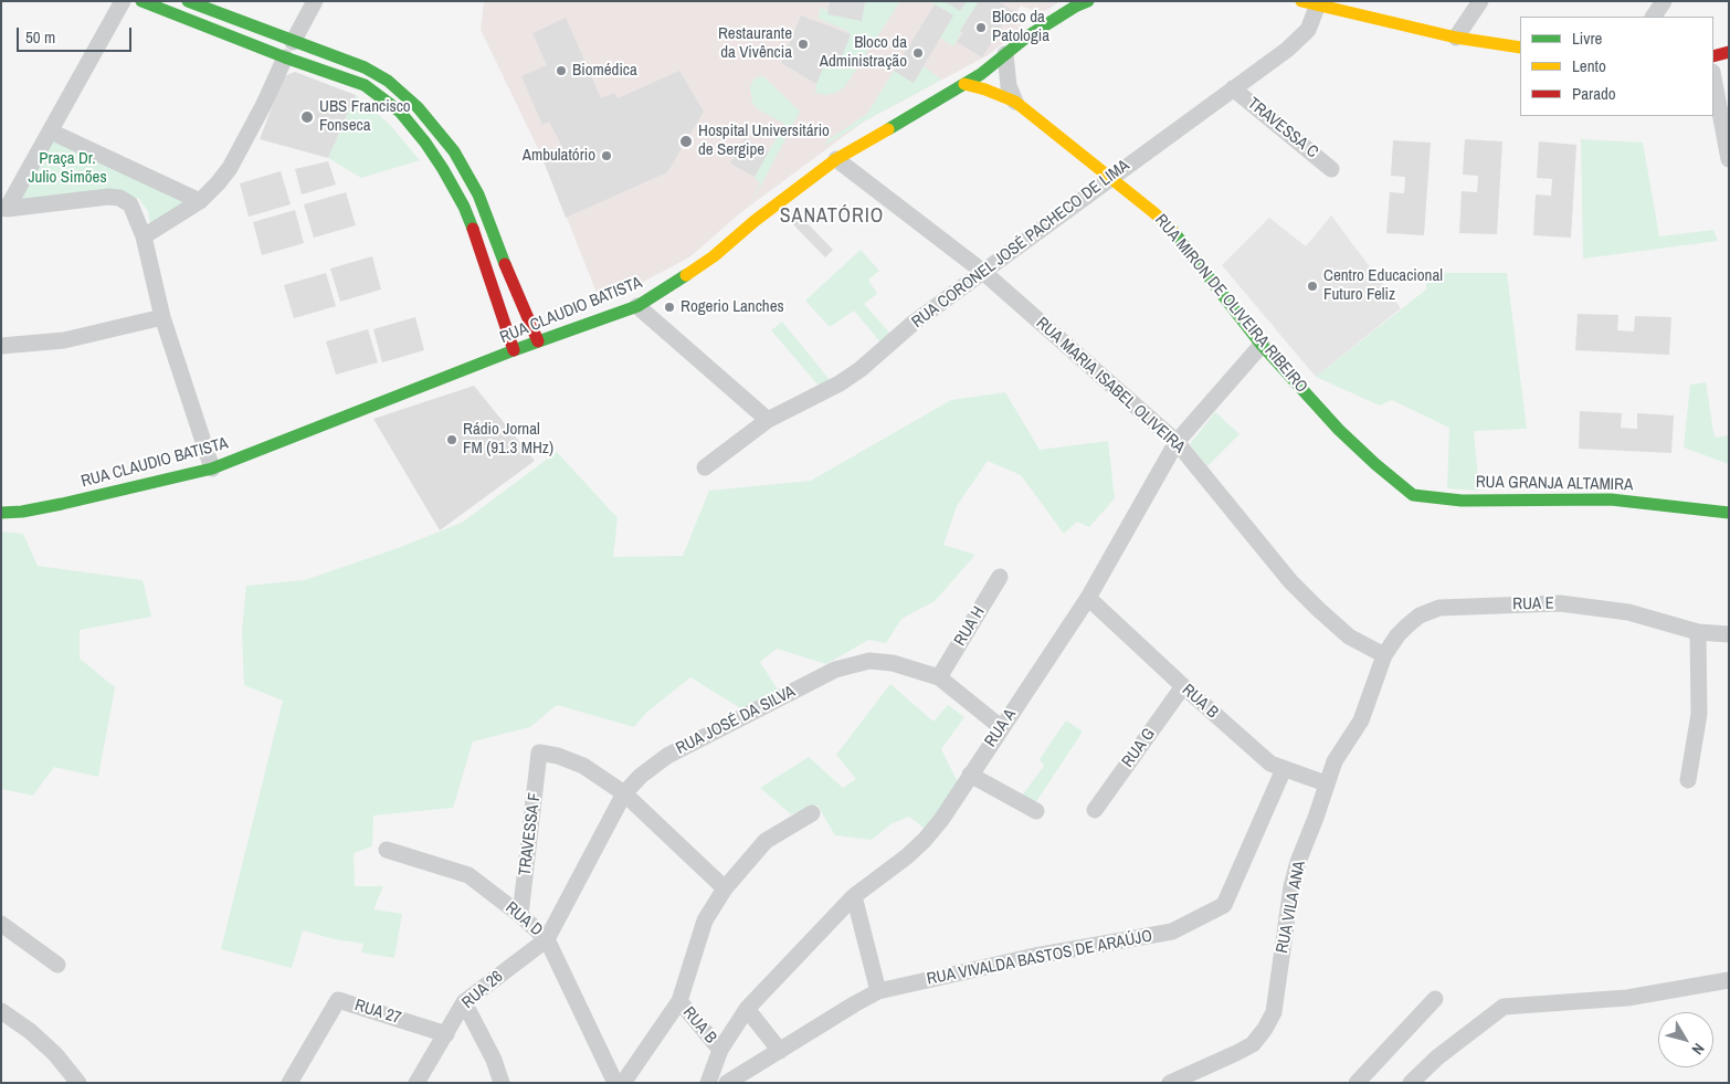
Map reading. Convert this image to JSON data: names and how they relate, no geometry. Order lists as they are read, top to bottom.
{
  "streets": {
    "street": [
      "TRAVESSA C",
      "RUA CORONEL JOSÉ PACHECO DE LIMA",
      "RUA MIRON DE OLIVEIRA RIBEIRO",
      "RUA CLAUDIO BATISTA",
      "RUA MARIA ISABEL OLIVEIRA",
      "RUA GRANJA ALTAMIRA",
      "RUA E",
      "RUA H",
      "RUA B",
      "RUA JOSÉ DA SILVA",
      "RUA A",
      "RUA G",
      "TRAVESSA F",
      "RUA VILA ANA",
      "RUA D",
      "RUA VIVALDA BASTOS DE ARAÚJO",
      "RUA 26",
      "RUA 27"
    ]
  },
  "crossings": [
    ["TRAVESSA C", "RUA CORONEL JOSÉ PACHECO DE LIMA"],
    ["RUA CORONEL JOSÉ PACHECO DE LIMA", "RUA MIRON DE OLIVEIRA RIBEIRO"],
    ["RUA CORONEL JOSÉ PACHECO DE LIMA", "RUA MARIA ISABEL OLIVEIRA"],
    ["RUA MIRON DE OLIVEIRA RIBEIRO", "RUA CLAUDIO BATISTA"],
    ["RUA MIRON DE OLIVEIRA RIBEIRO", "RUA GRANJA ALTAMIRA"],
    ["RUA MIRON DE OLIVEIRA RIBEIRO", "RUA A"],
    ["RUA CLAUDIO BATISTA", "RUA MARIA ISABEL OLIVEIRA"],
    ["RUA MARIA ISABEL OLIVEIRA", "RUA E"],
    ["RUA MARIA ISABEL OLIVEIRA", "RUA A"],
    ["RUA MARIA ISABEL OLIVEIRA", "RUA VILA ANA"],
    ["RUA E", "RUA VILA ANA"],
    ["RUA H", "RUA JOSÉ DA SILVA"],
    ["RUA B", "RUA A"],
    ["RUA B", "RUA G"],
    ["RUA B", "RUA VILA ANA"],
    ["RUA B", "RUA VIVALDA BASTOS DE ARAÚJO"],
    ["RUA JOSÉ DA SILVA", "RUA A"],
    ["RUA JOSÉ DA SILVA", "TRAVESSA F"],
    ["RUA JOSÉ DA SILVA", "RUA D"],
    ["RUA JOSÉ DA SILVA", "RUA 26"],
    ["TRAVESSA F", "RUA D"],
    ["RUA D", "RUA 26"],
    ["RUA 26", "RUA 27"]
  ],
  "districts": ["SANATÓRIO"],
  "parks": ["Praça Dr. Julio Simões"],
  "places": [
    "Bloco da Patologia",
    "Restaurante da Vivência",
    "Bloco da Administração",
    "Biomédica",
    "UBS Francisco Fonseca",
    "Hospital Universitário de Sergipe",
    "Ambulatório",
    "Centro Educacional Futuro Feliz",
    "Rogerio Lanches",
    "Rádio Jornal FM (91.3 MHz)"
  ],
  "legend": ["Livre", "Lento", "Parado"],
  "scale_bar": "50 m",
  "north": "bottom right"
}
